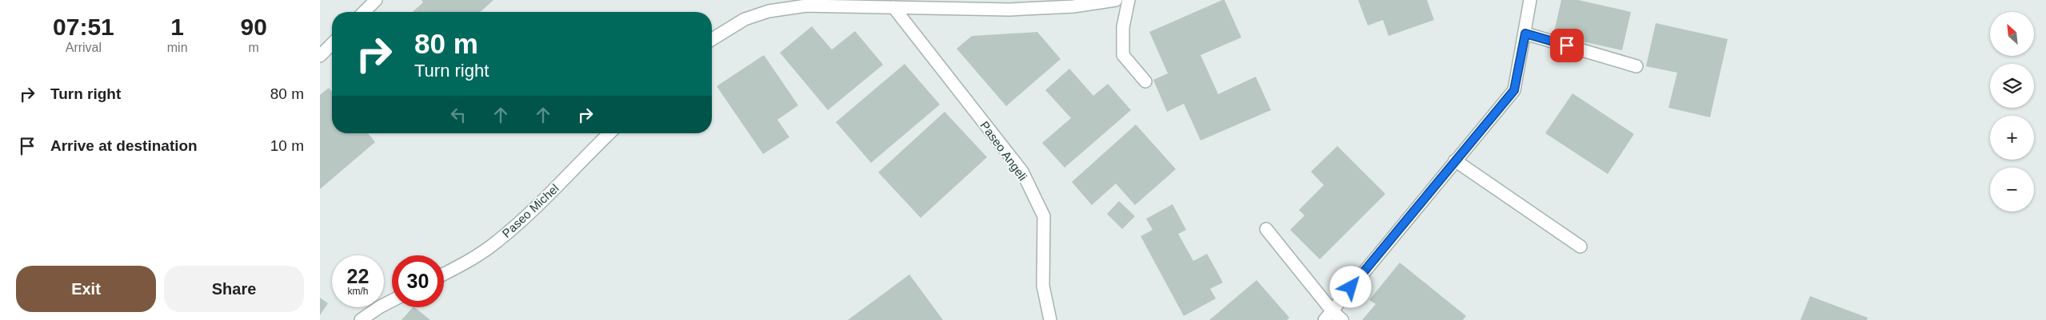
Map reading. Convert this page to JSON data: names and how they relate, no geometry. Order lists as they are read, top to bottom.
{
  "streets": {
    "street": ["Paseo Angeli", "Paseo Michel"]
  },
  "north": "top left",
  "page": {
    "eta": [
      "07:51",
      "Arrival",
      "1",
      "min",
      "90",
      "m"
    ],
    "map_buttons": ["+", "−"],
    "turn": ["80 m", "Turn right"],
    "list": [
      {
        "name": "Turn right",
        "value": "80 m"
      },
      {
        "name": "Arrive at destination",
        "value": "10 m"
      }
    ],
    "speed": "22 km/h",
    "limit": "30",
    "buttons": ["Exit", "Share"]
  }
}
